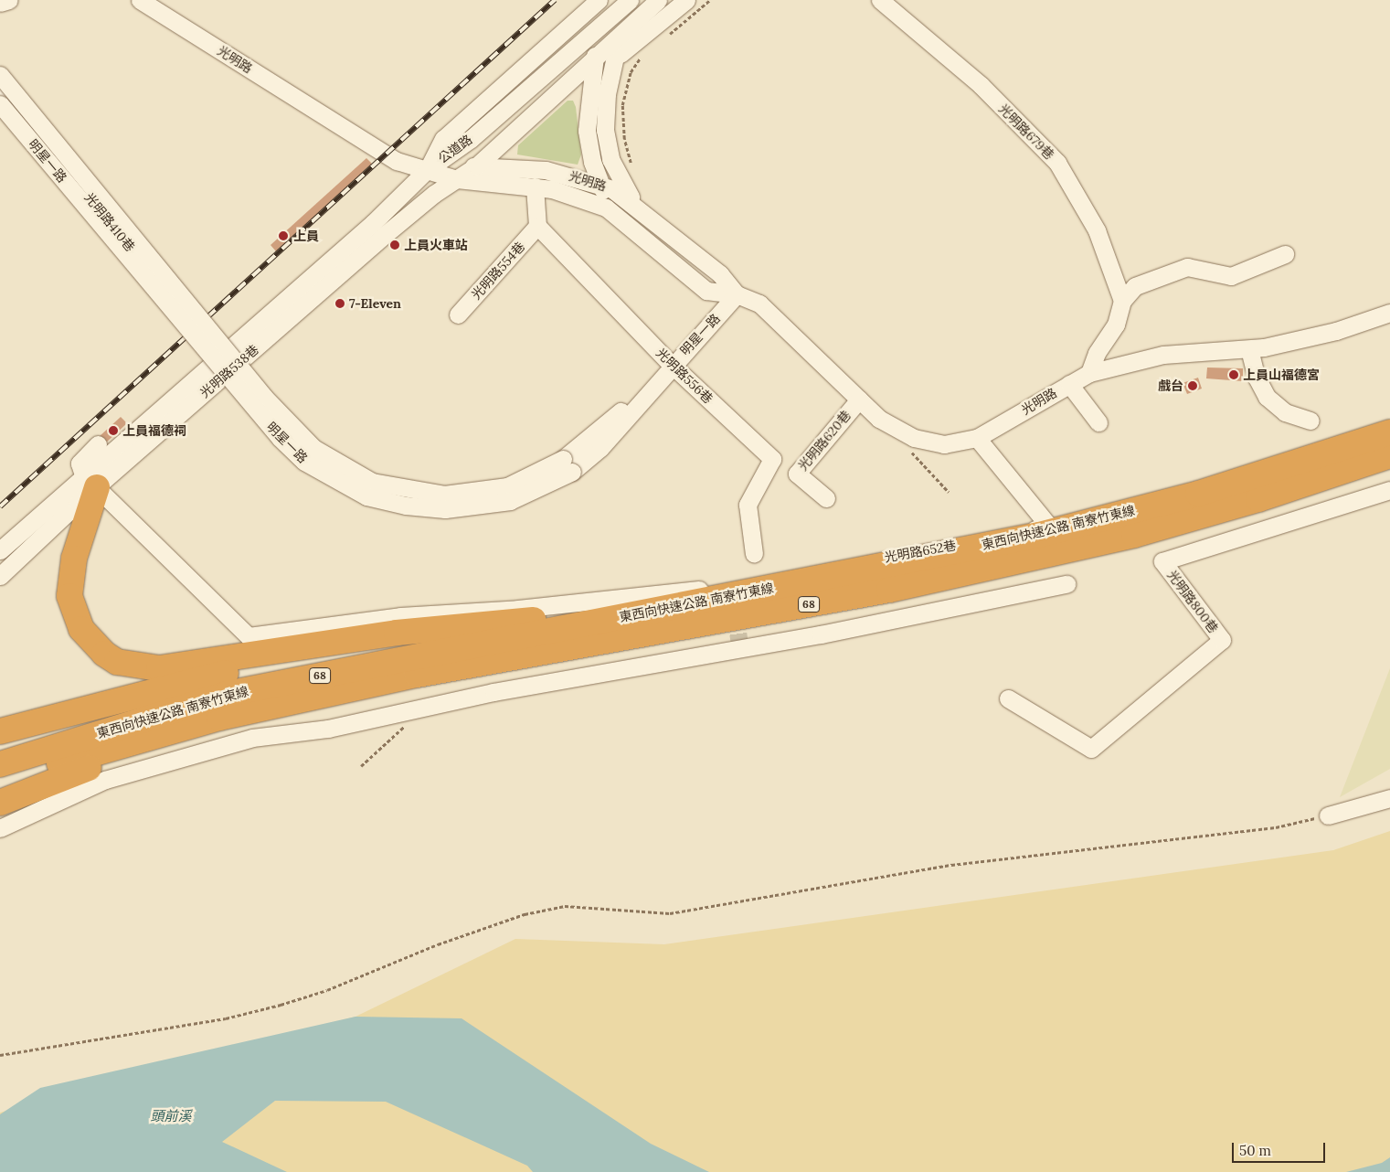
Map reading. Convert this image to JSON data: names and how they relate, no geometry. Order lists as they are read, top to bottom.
{
  "streets": {
    "highway": ["東西向快速公路 南寮竹東線", "68"],
    "street": [
      "光明路",
      "光明路679巷",
      "公道路",
      "明星一路",
      "光明路410巷",
      "光明路554巷",
      "光明路538巷",
      "光明路556巷",
      "光明路620巷",
      "光明路652巷",
      "光明路800巷"
    ]
  },
  "crossings": [
    ["光明路", "公道路"],
    ["光明路", "明星一路"],
    ["光明路", "光明路538巷"],
    ["光明路", "光明路620巷"],
    ["光明路", "光明路652巷"],
    ["公道路", "光明路538巷"],
    ["明星一路", "光明路556巷"],
    ["光明路554巷", "光明路556巷"],
    ["光明路538巷", "光明路652巷"]
  ],
  "water": ["頭前溪"],
  "places": [
    "上員",
    "上員火車站",
    "7-Eleven",
    "上員山福德宮",
    "戲台",
    "上員福德祠"
  ],
  "scale_bar": "50 m"
}
